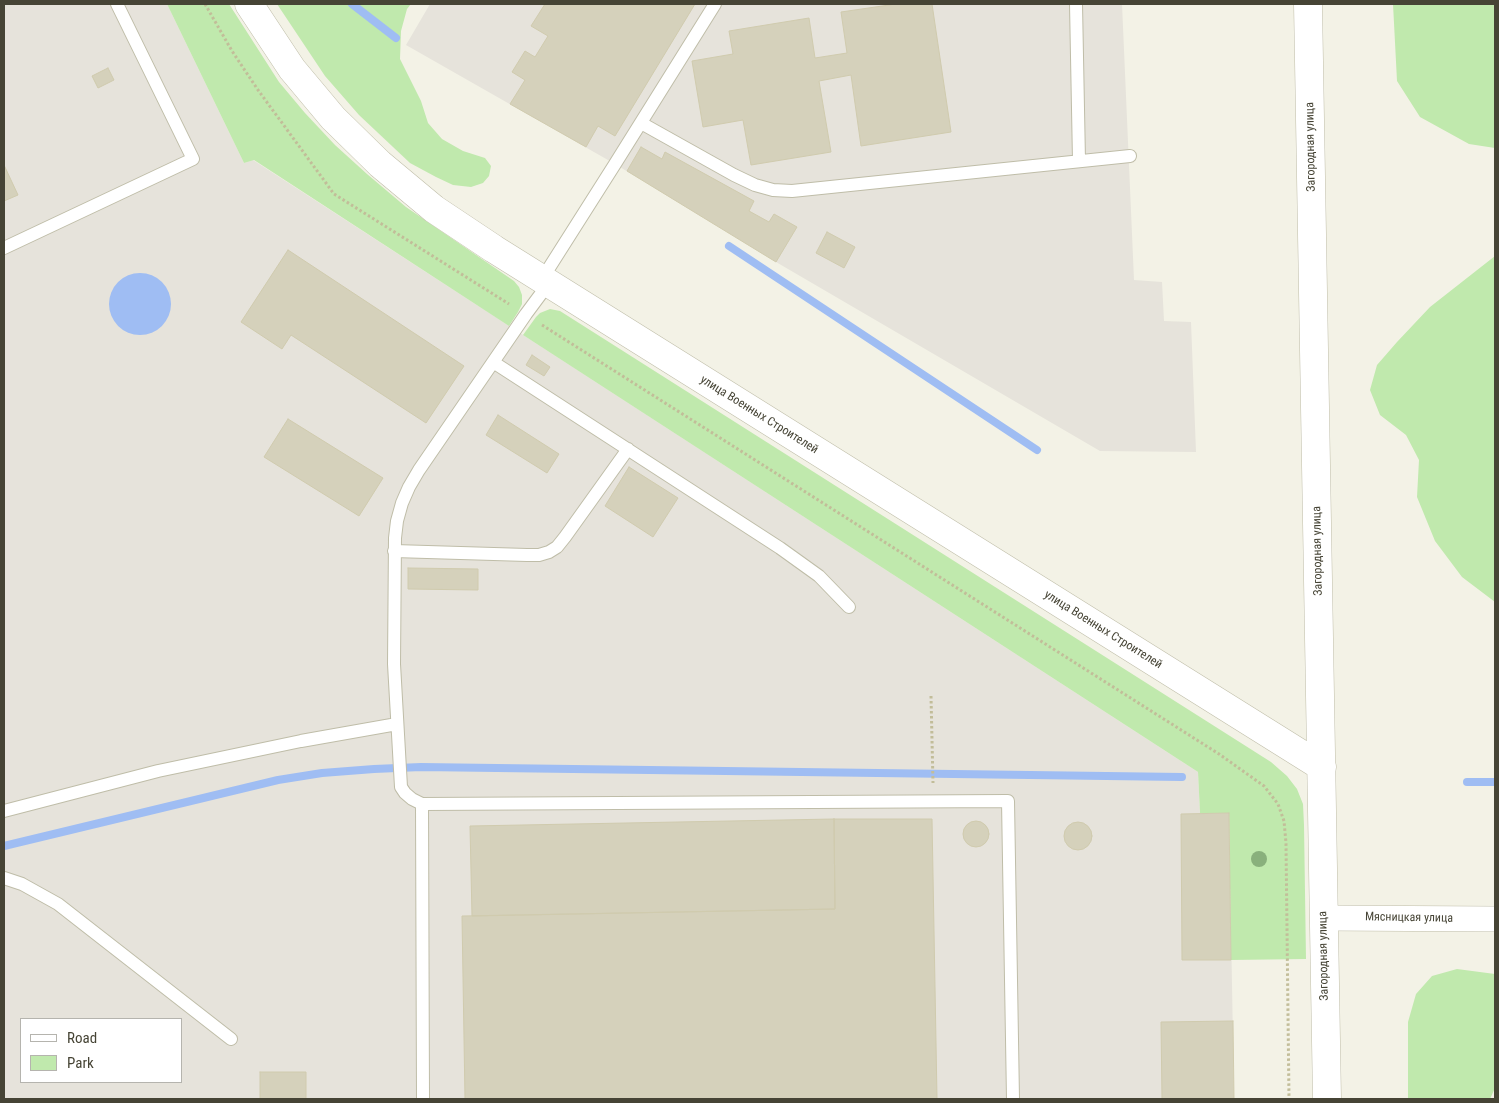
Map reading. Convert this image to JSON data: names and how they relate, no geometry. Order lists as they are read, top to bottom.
{
  "streets": {
    "street": ["Загородная улица", "улица Военных Строителей", "Мясницкая улица"]
  },
  "crossings": [
    ["Загородная улица", "улица Военных Строителей"],
    ["Загородная улица", "Мясницкая улица"]
  ],
  "legend": ["Road", "Park"]
}
